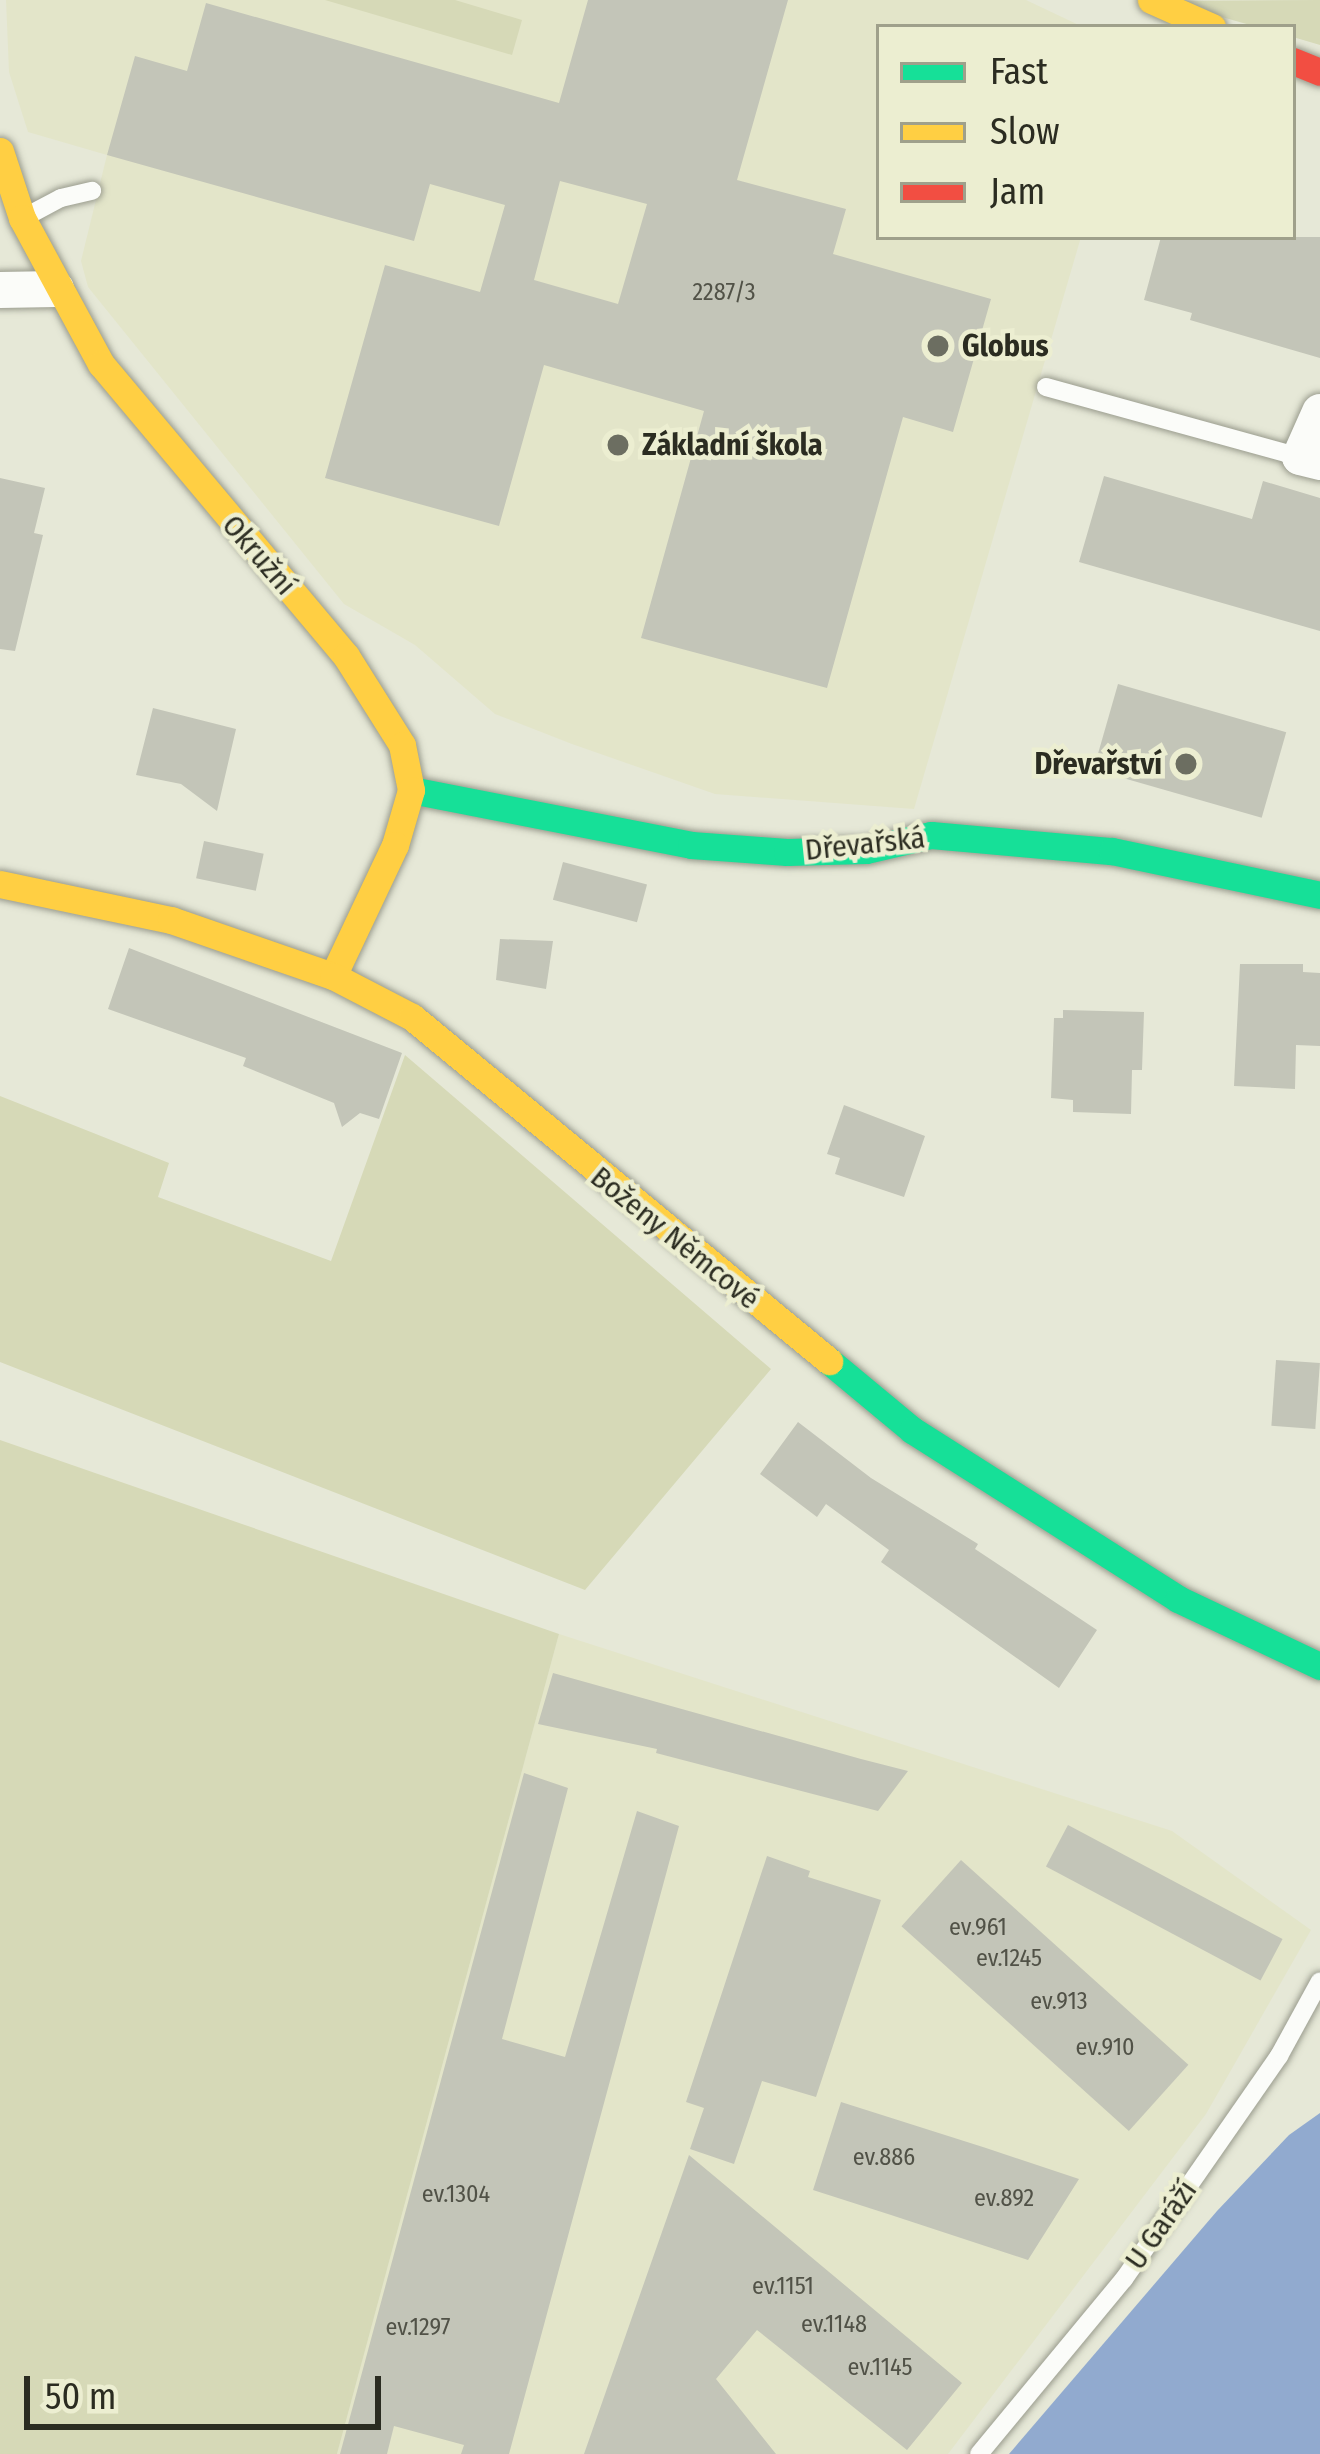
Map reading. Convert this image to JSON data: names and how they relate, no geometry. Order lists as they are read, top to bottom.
{
  "streets": {
    "street": ["Okružní", "Dřevařská", "Boženy Němcové"],
    "lane": ["U Garáží"]
  },
  "crossings": [
    ["Okružní", "Dřevařská"]
  ],
  "places": ["Globus", "Základní škola", "Dřevařství"],
  "house_numbers": [
    "2287/3",
    "ev.961",
    "ev.1245",
    "ev.913",
    "ev.910",
    "ev.886",
    "ev.1304",
    "ev.892",
    "ev.1151",
    "ev.1148",
    "ev.1297",
    "ev.1145"
  ],
  "legend": ["Fast", "Slow", "Jam"],
  "scale_bar": "50 m"
}
